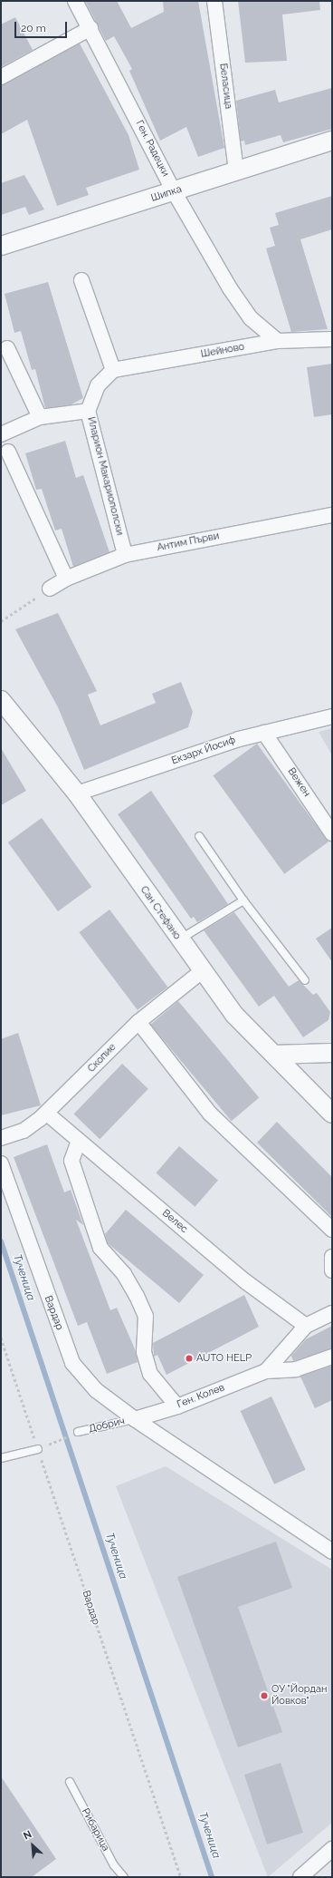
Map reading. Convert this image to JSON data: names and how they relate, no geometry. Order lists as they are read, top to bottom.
{
  "streets": {
    "street": [
      "Беласица",
      "Ген. Радецки",
      "Шипка",
      "Шейново",
      "Иларион Макариополски",
      "Антим Първи",
      "Екзарх Йосиф",
      "Вежен",
      "Сан Стефано",
      "Скопие",
      "Велес",
      "Вардар",
      "Ген. Колев"
    ],
    "lane": ["Добрич", "Рибарица"]
  },
  "crossings": [
    ["Беласица", "Шипка"],
    ["Ген. Радецки", "Шипка"],
    ["Ген. Радецки", "Шейново"],
    ["Шейново", "Иларион Макариополски"],
    ["Иларион Макариополски", "Антим Първи"],
    ["Екзарх Йосиф", "Вежен"],
    ["Екзарх Йосиф", "Сан Стефано"],
    ["Сан Стефано", "Скопие"],
    ["Скопие", "Велес"],
    ["Велес", "Ген. Колев"],
    ["Вардар", "Ген. Колев"],
    ["Вардар", "Добрич"],
    ["Ген. Колев", "Добрич"]
  ],
  "water": ["Тученица"],
  "places": ["AUTO HELP", "ОУ \"Йордан Йовков\""],
  "scale_bar": "20 m",
  "north": "top left"
}
